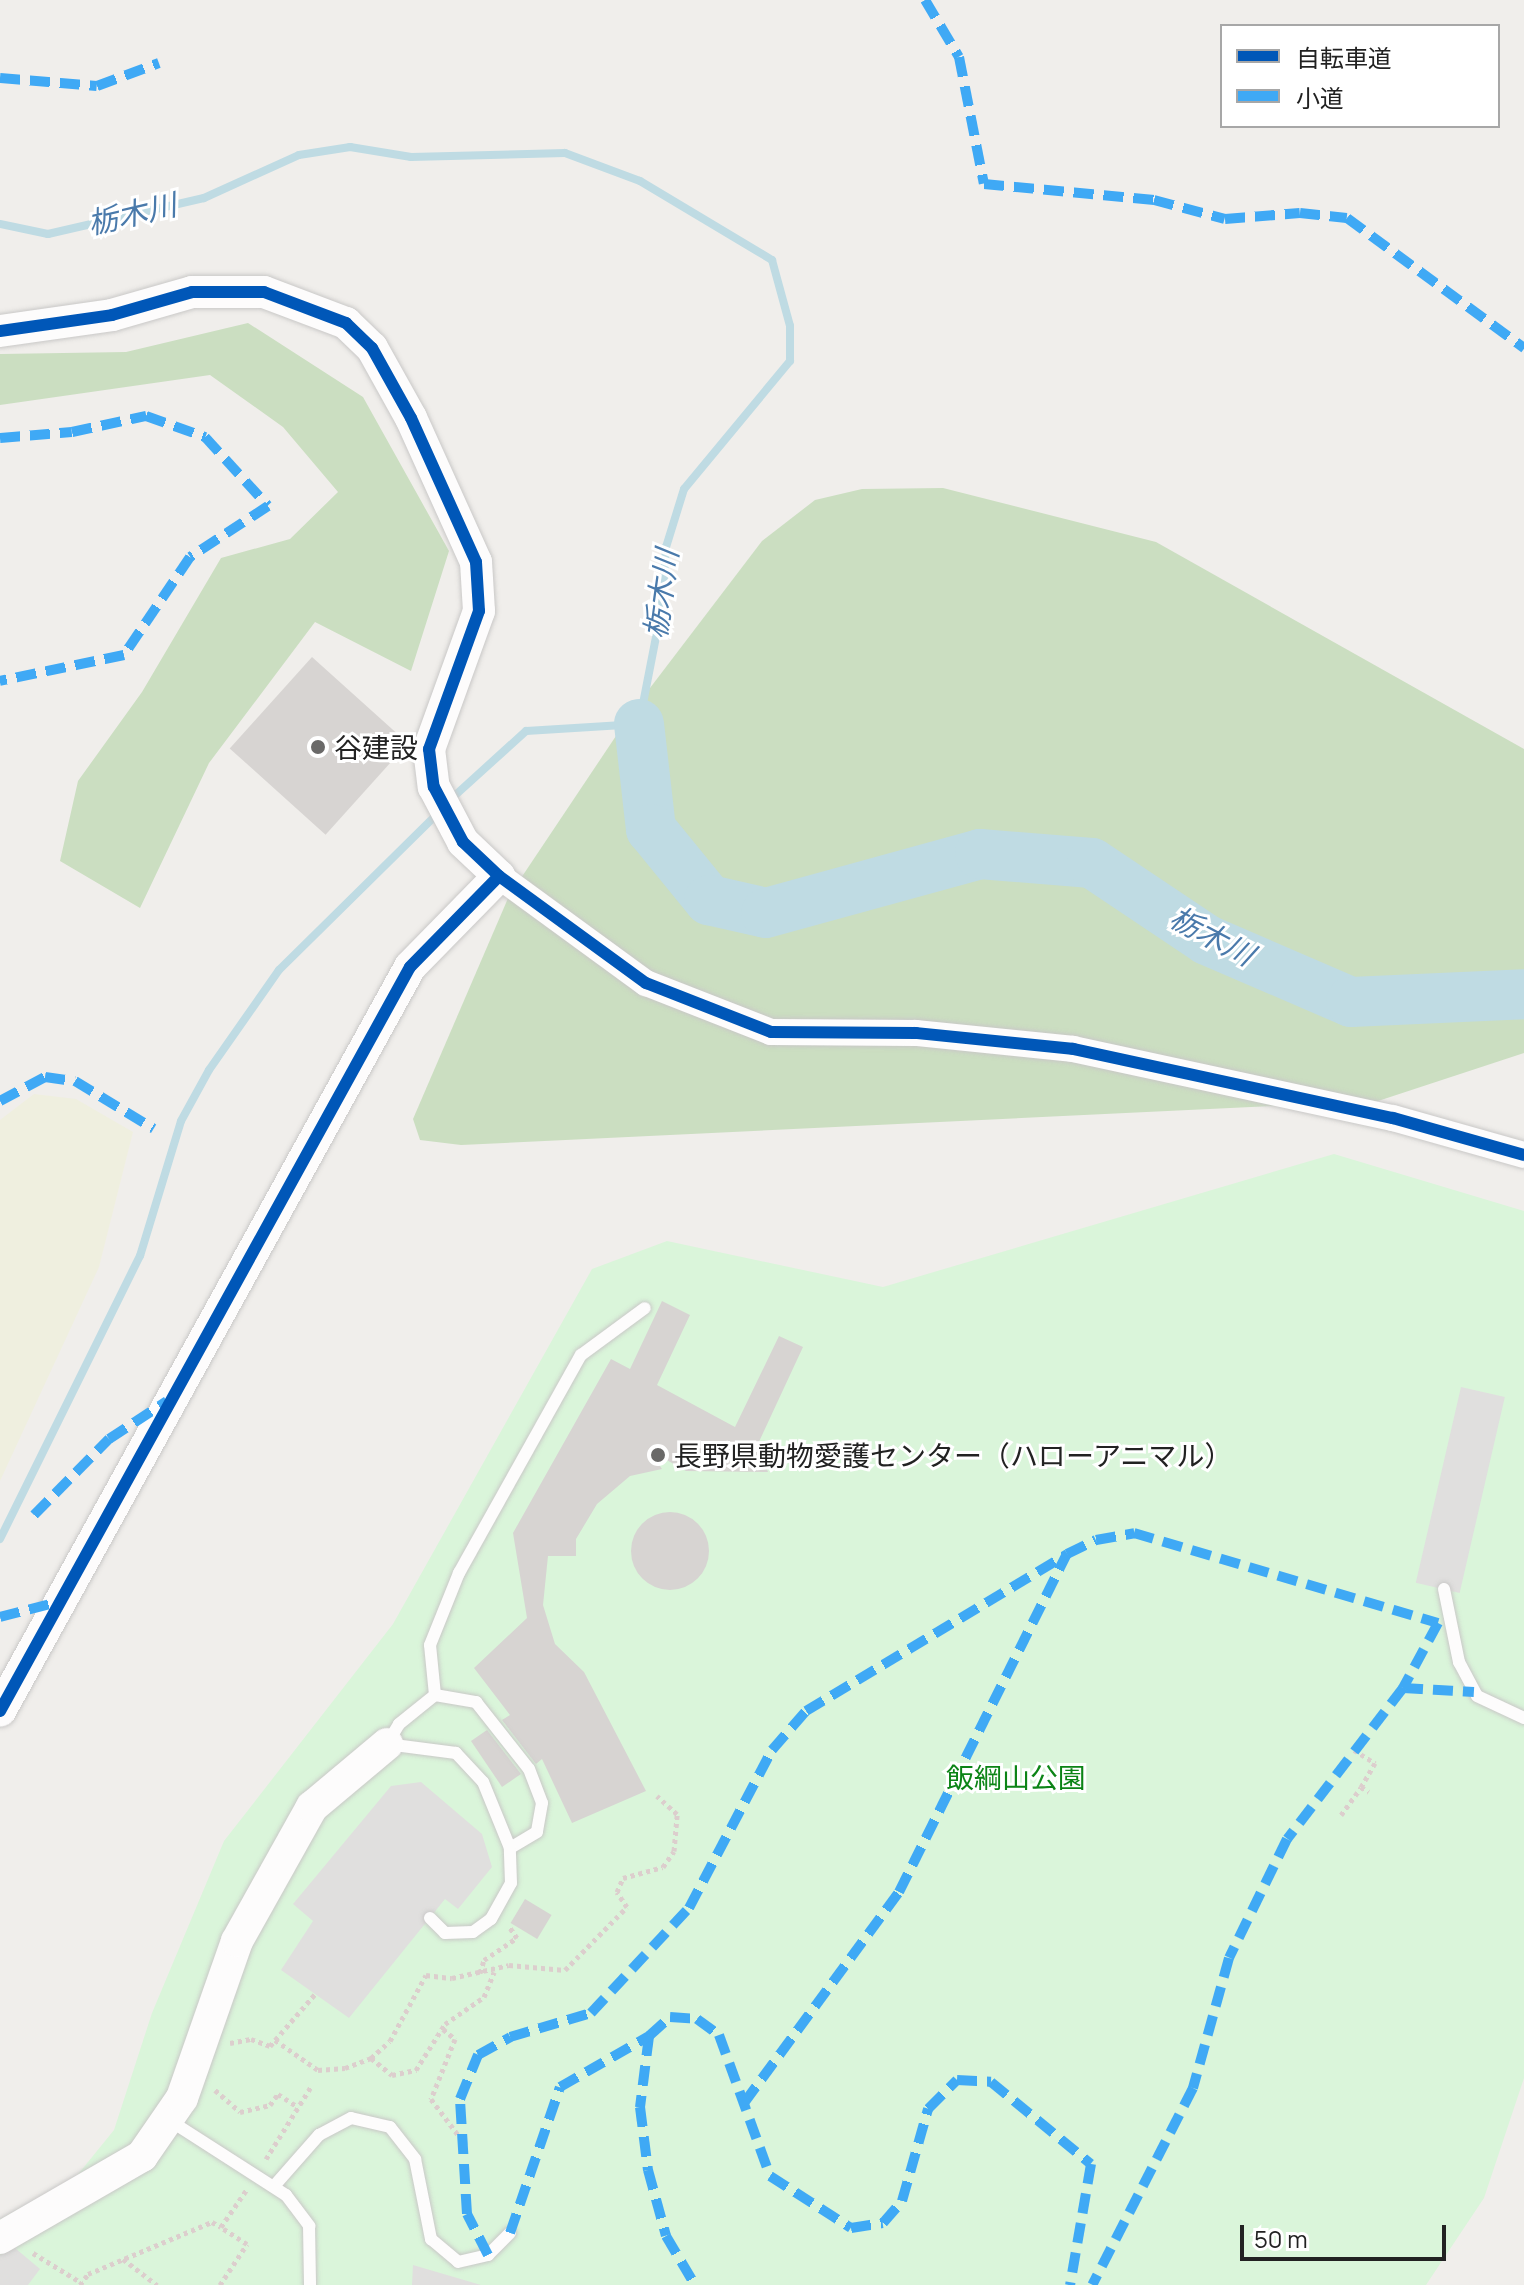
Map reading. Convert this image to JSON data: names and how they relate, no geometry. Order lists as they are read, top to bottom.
{
  "water": ["栃木川"],
  "parks": ["飯綱山公園"],
  "places": ["谷建設", "長野県動物愛護センター（ハローアニマル）"],
  "legend": ["自転車道", "小道"],
  "scale_bar": "50 m"
}
